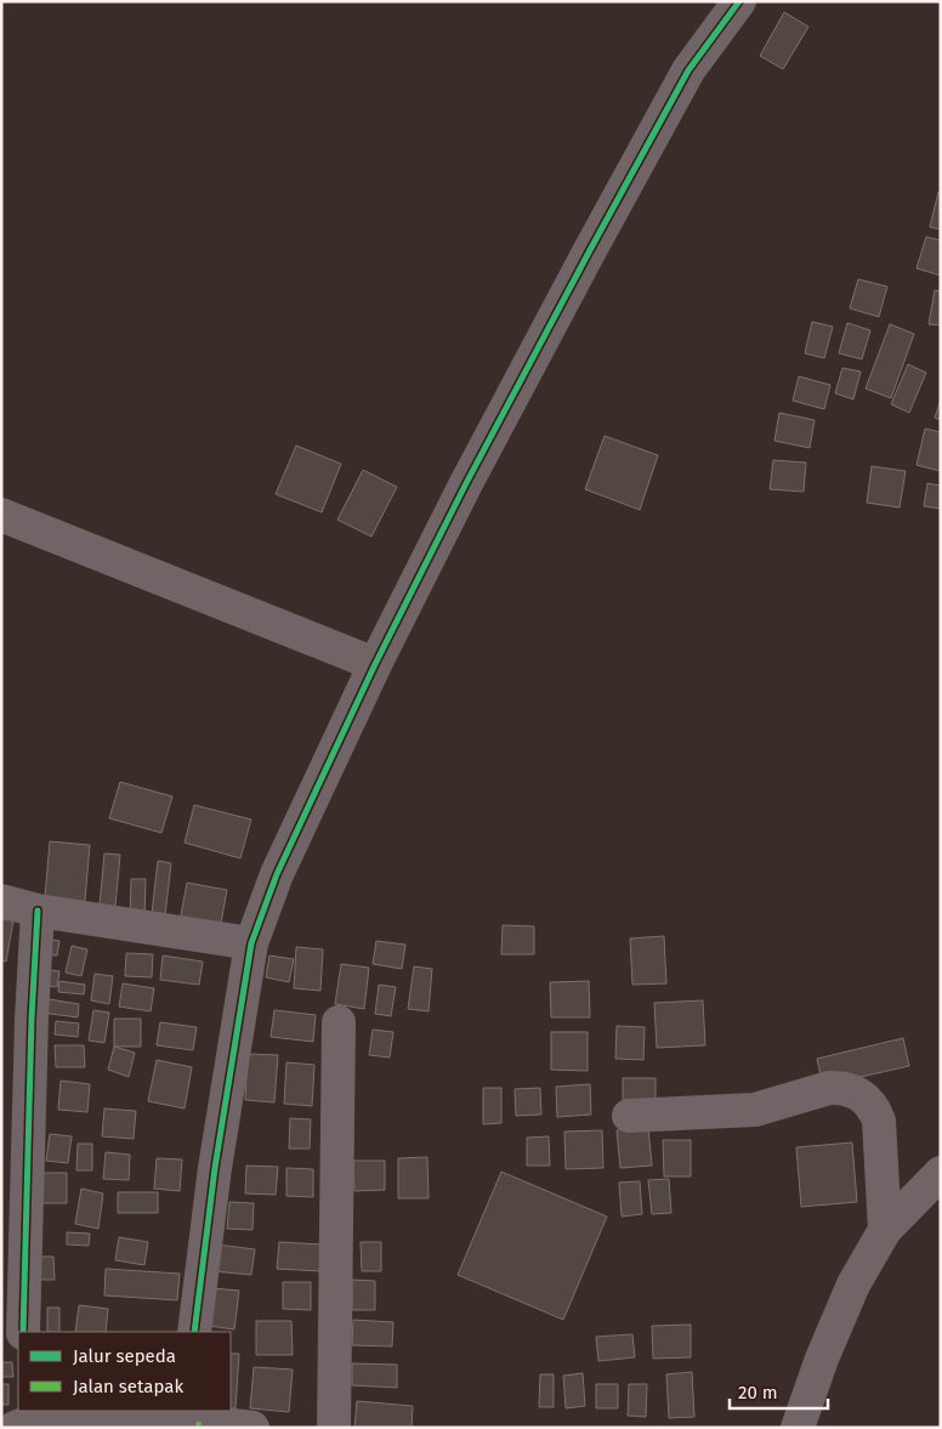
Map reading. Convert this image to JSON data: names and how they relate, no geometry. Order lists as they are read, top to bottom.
{
  "legend": ["Jalur sepeda", "Jalan setapak"],
  "scale_bar": "20 m"
}
